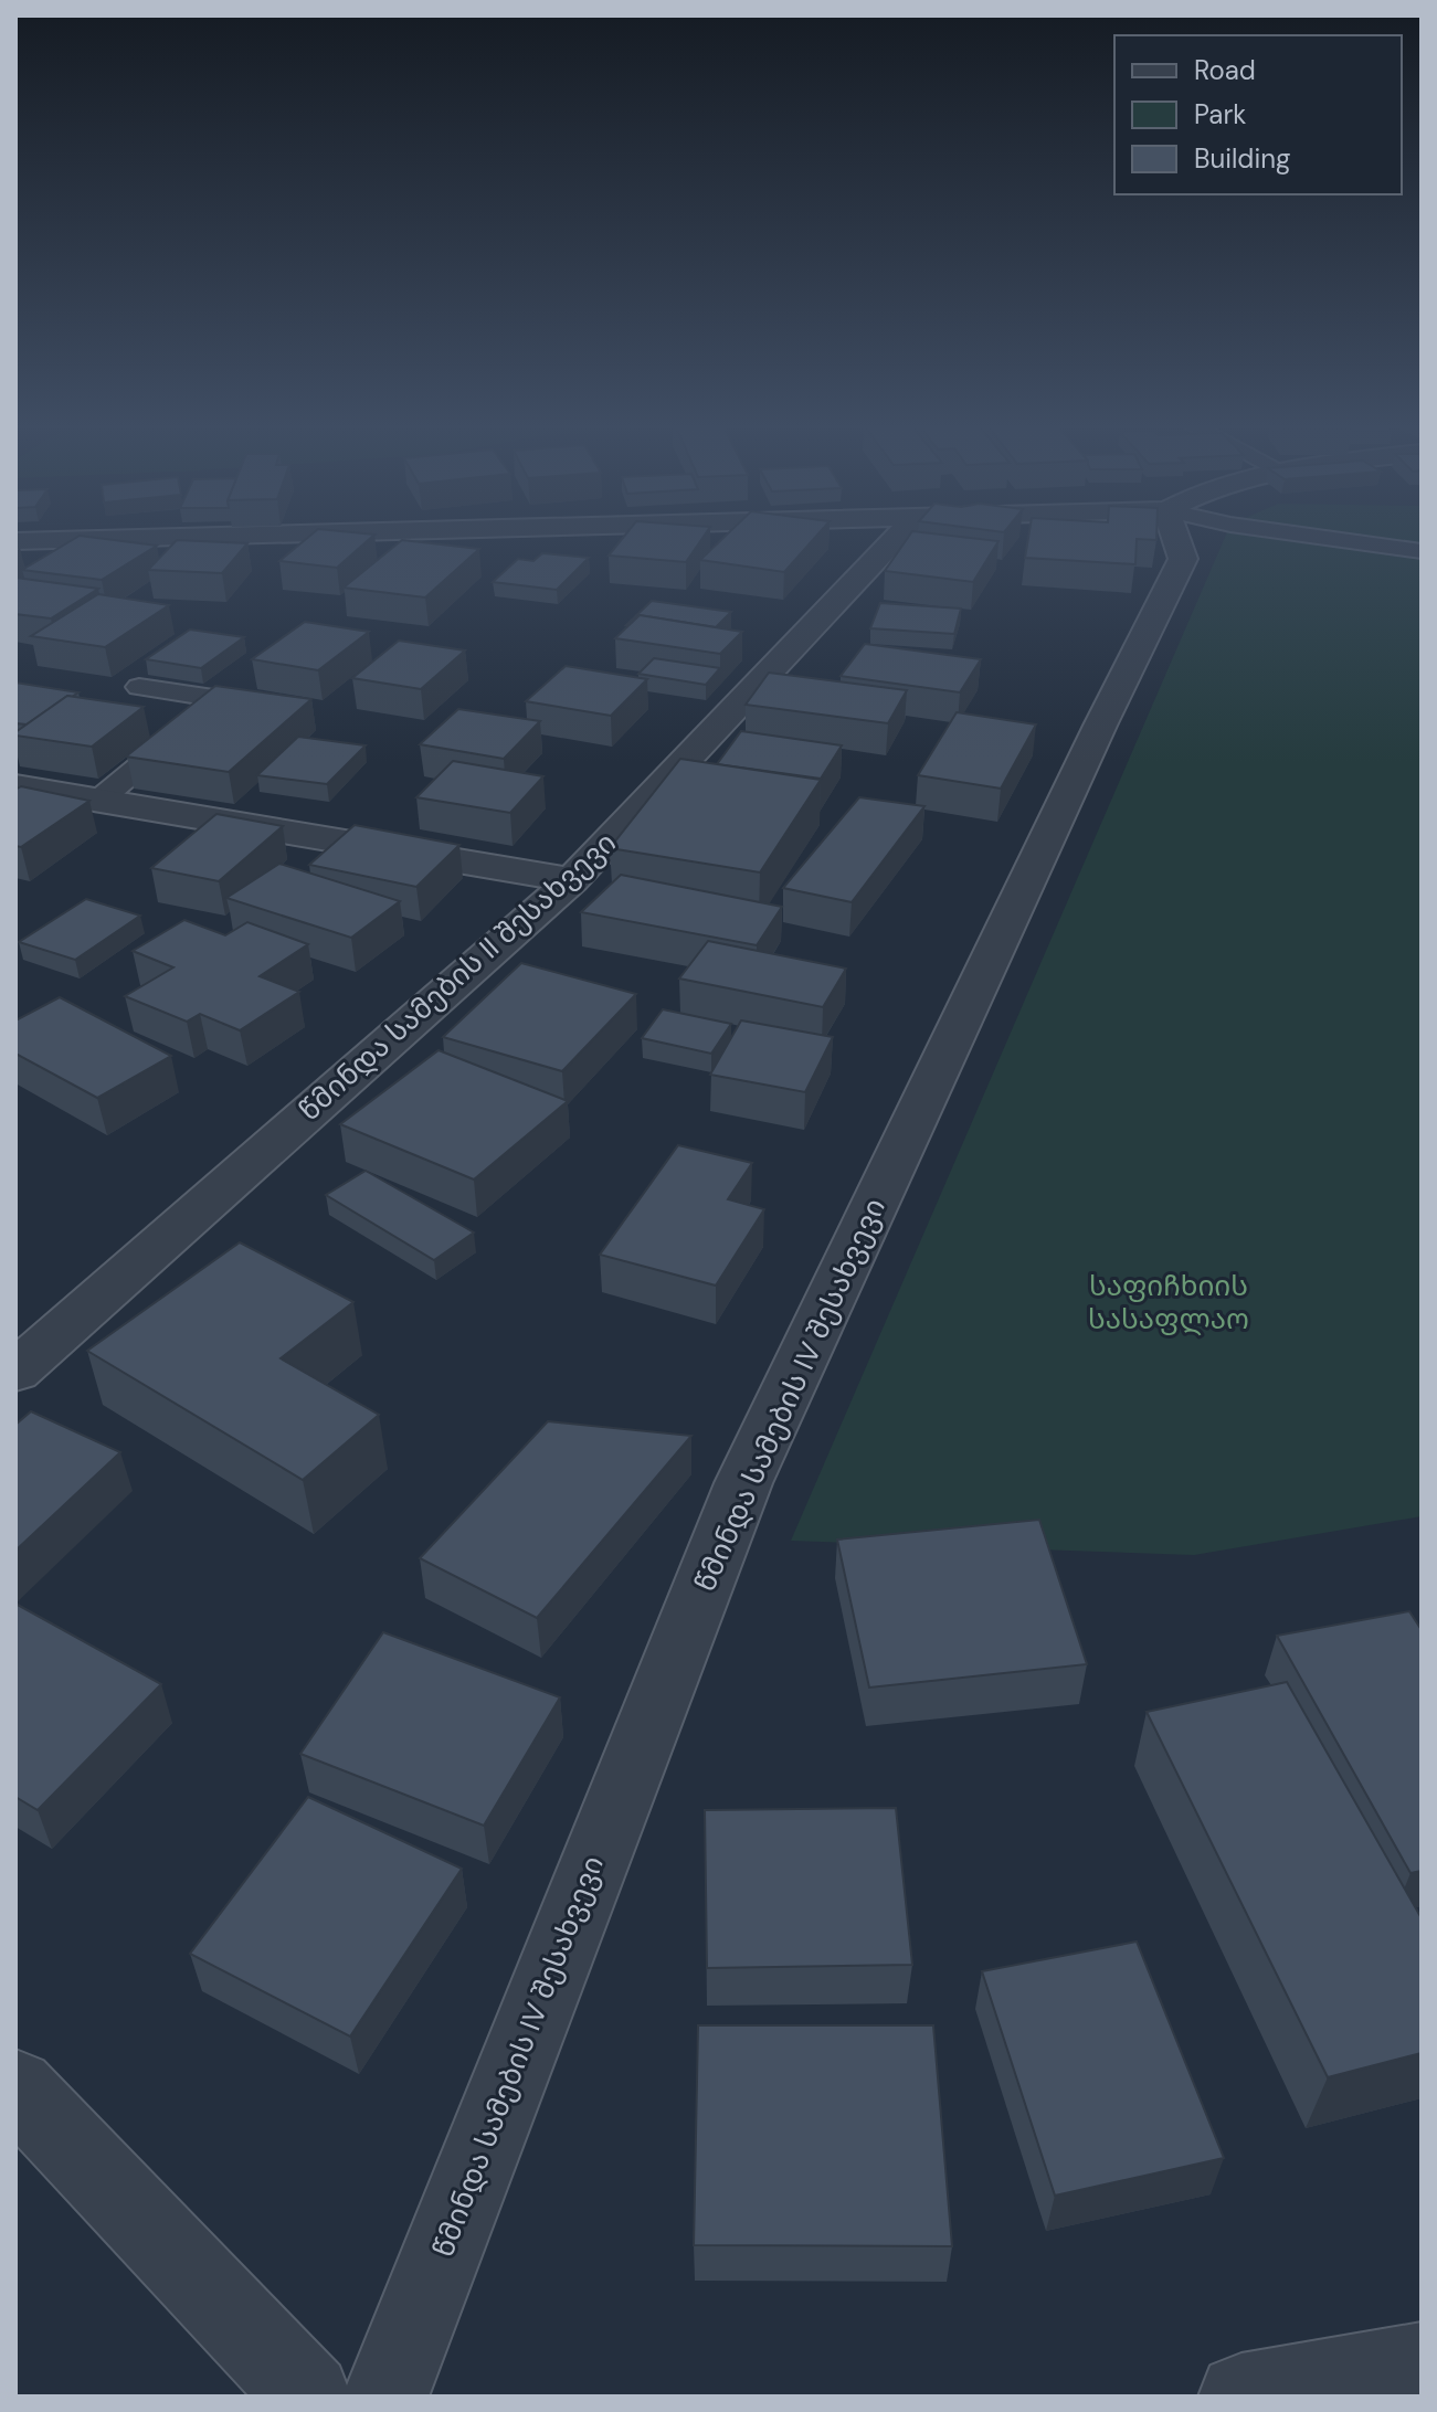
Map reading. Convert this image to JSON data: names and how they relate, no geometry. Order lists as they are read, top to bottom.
{
  "streets": {
    "street": ["წმინდა სამების II შესახვევი", "წმინდა სამების IV შესახვევი"]
  },
  "parks": ["საფიჩხიის სასაფლაო"],
  "legend": ["Road", "Park", "Building"]
}
